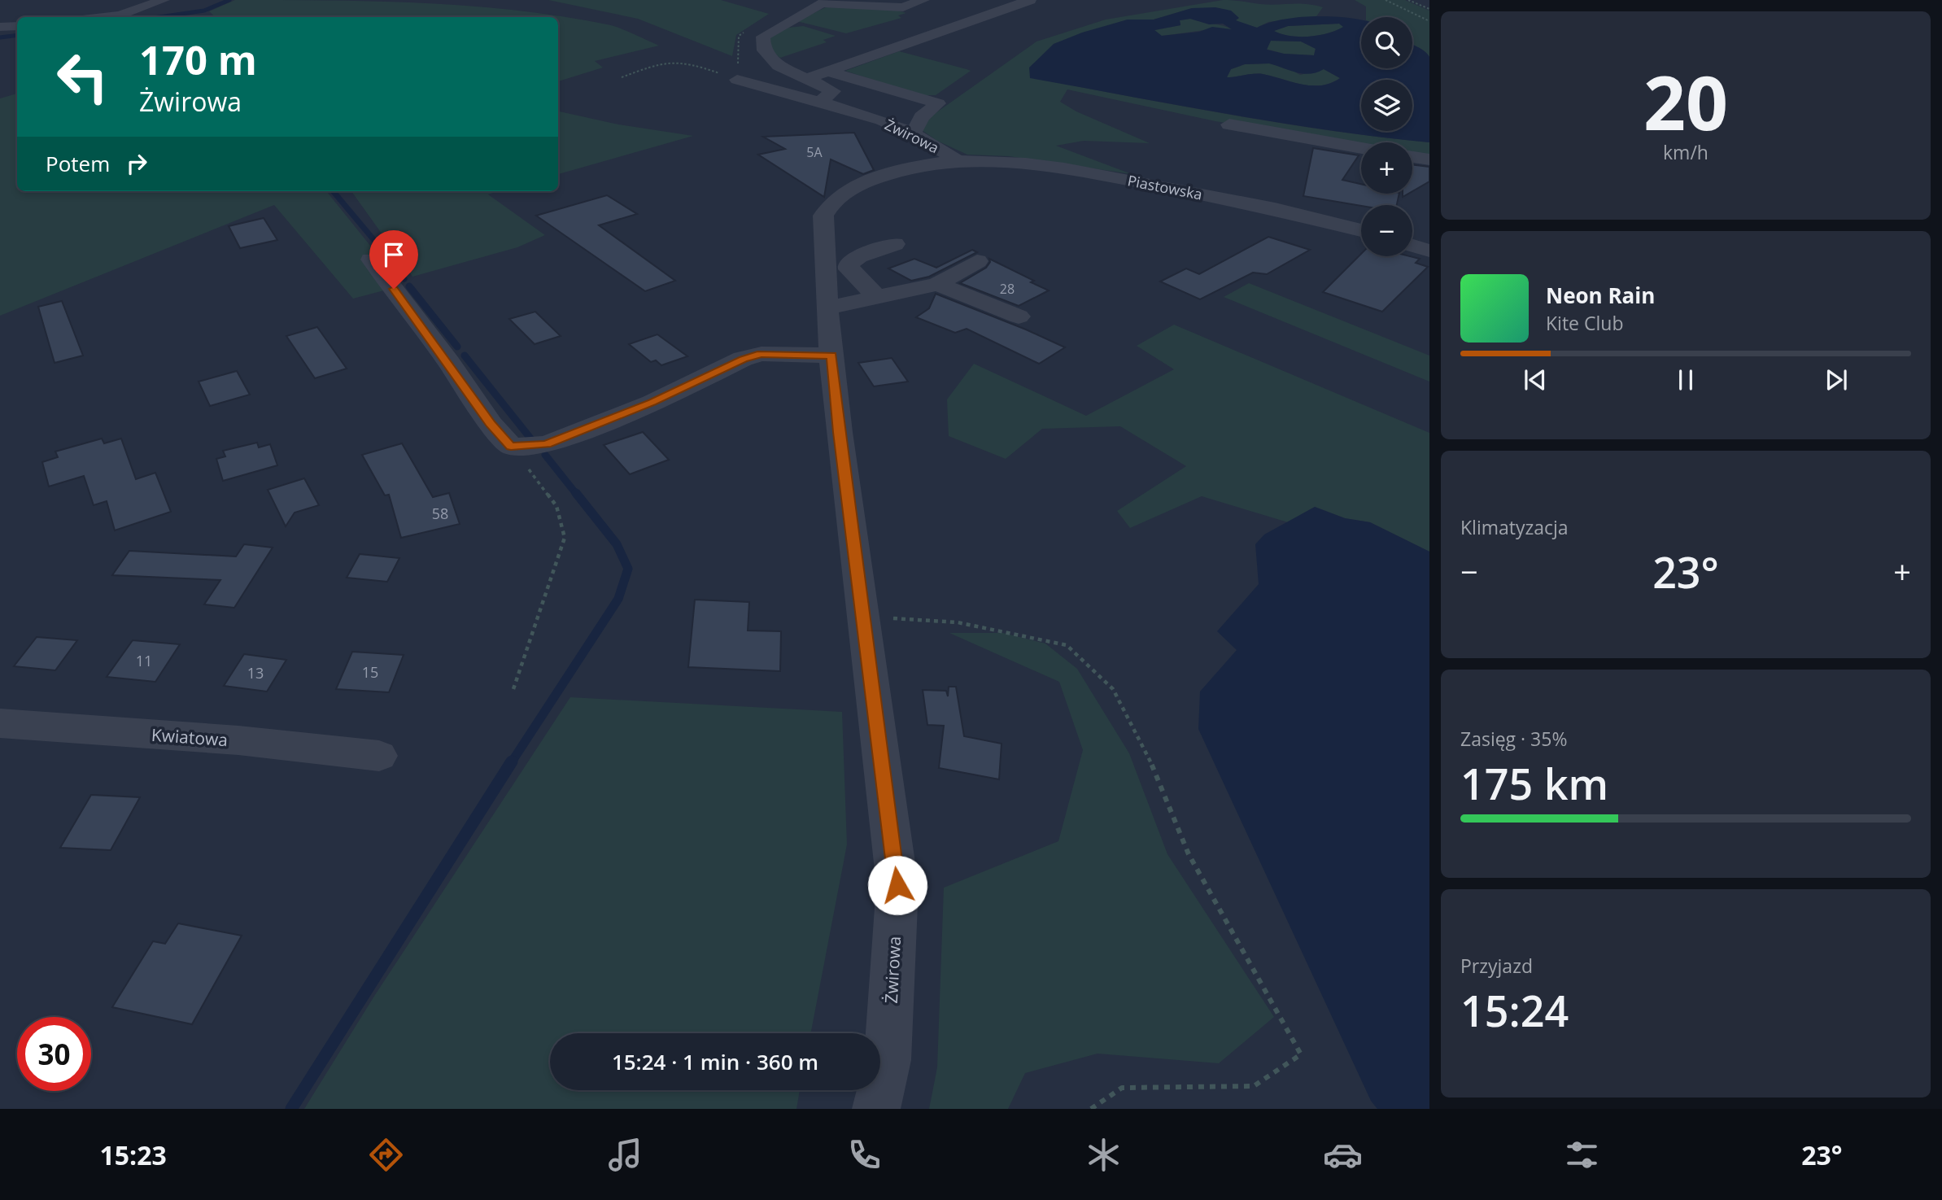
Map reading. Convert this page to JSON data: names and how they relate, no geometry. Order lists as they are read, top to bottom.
{
  "streets": {
    "street": ["Żwirowa", "Piastowska", "Kwiatowa"]
  },
  "crossings": [
    ["Żwirowa", "Piastowska"]
  ],
  "house_numbers": [
    "5A",
    "28",
    "58",
    "11",
    "15",
    "13"
  ],
  "page": {
    "tile": [
      ["20", "km/h"],
      "Klimatyzacja",
      ["Zasięg · 35%", "175 km"],
      ["Przyjazd", "15:24"]
    ],
    "map_buttons": ["+", "−"],
    "turn": ["170 m", "Żwirowa"],
    "then": "Potem",
    "song": ["Neon Rain", "Kite Club"],
    "heat": ["−", "23°", "+"],
    "limit": "30",
    "trip": "15:24 · 1 min · 360 m",
    "tabs": ["15:23", "23°"]
  }
}
